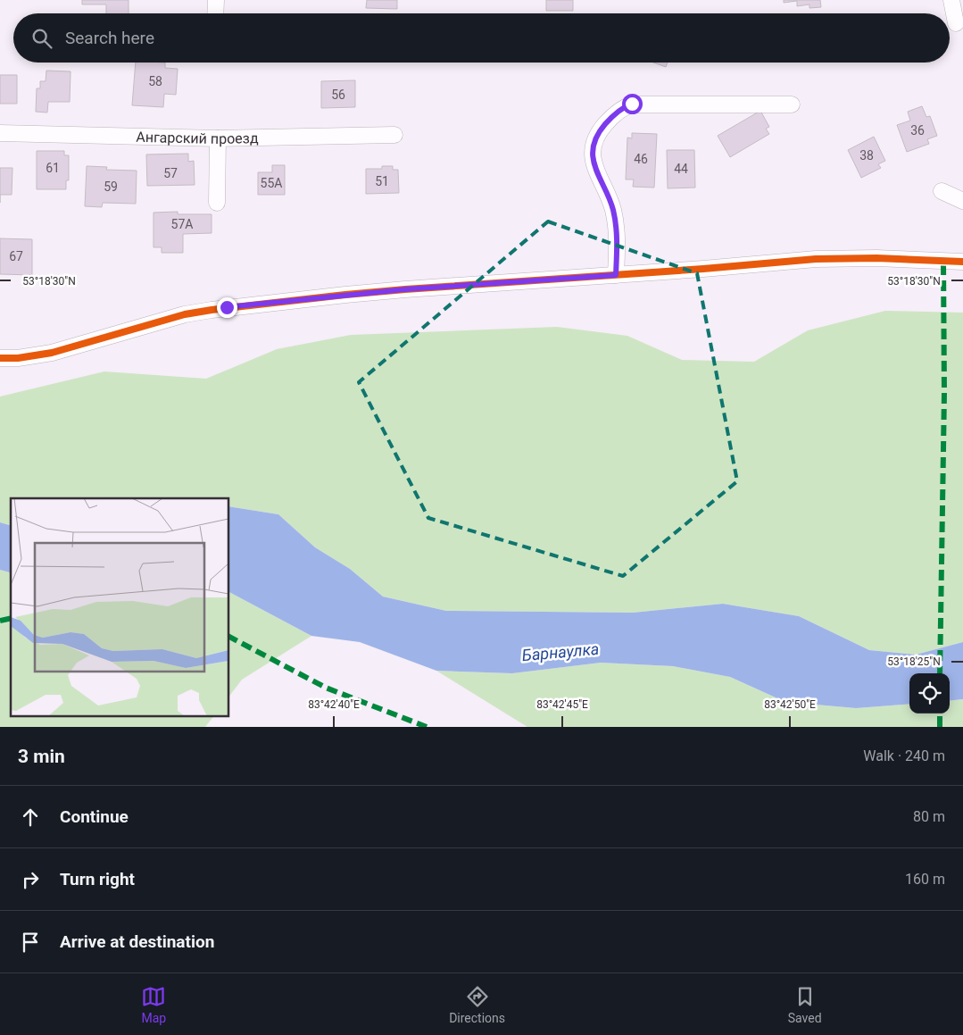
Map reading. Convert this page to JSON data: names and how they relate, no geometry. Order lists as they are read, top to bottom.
{
  "streets": {
    "street": ["Ангарский проезд"]
  },
  "water": ["Барнаулка"],
  "house_numbers": [
    "58",
    "56",
    "36",
    "38",
    "46",
    "61",
    "44",
    "57",
    "51",
    "55А",
    "59",
    "57А",
    "67"
  ],
  "page": {
    "search": "Search here",
    "heading": ["3 min", "Walk · 240 m"],
    "list": [
      ["Continue", "80 m"],
      ["Turn right", "160 m"],
      "Arrive at destination"
    ],
    "nav": ["Map", "Directions", "Saved"]
  },
  "coordinates": [
    "53°18'30\"N",
    "53°18'25\"N",
    "83°42'40\"E",
    "83°42'45\"E",
    "83°42'50\"E"
  ]
}
